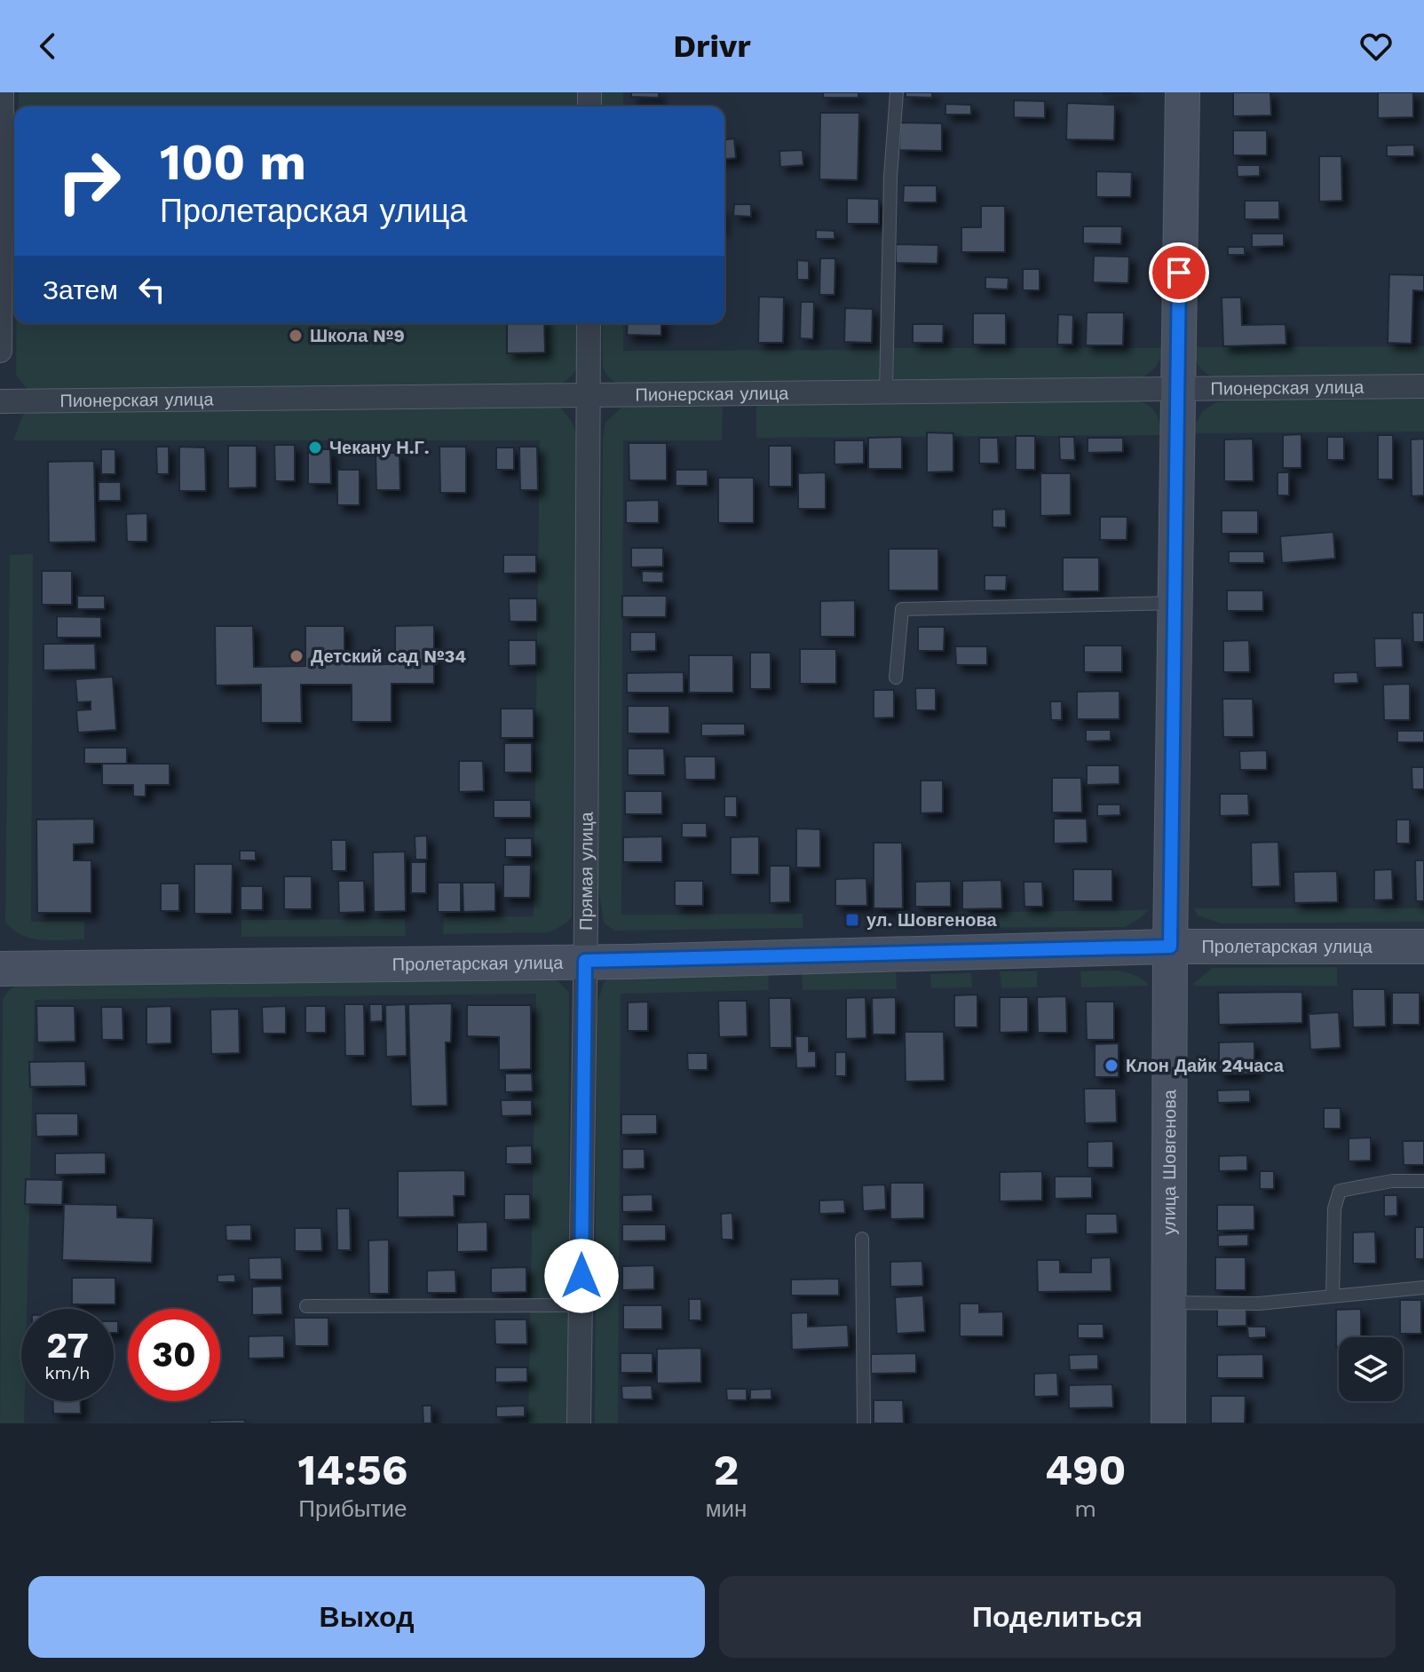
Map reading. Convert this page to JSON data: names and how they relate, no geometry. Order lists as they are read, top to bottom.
{
  "streets": {
    "main road": ["Пролетарская улица", "улица Шовгенова"],
    "street": ["Пионерская улица", "Прямая улица"]
  },
  "crossings": [
    ["Пионерская улица", "Прямая улица"],
    ["Пионерская улица", "улица Шовгенова"],
    ["Прямая улица", "Пролетарская улица"],
    ["Пролетарская улица", "улица Шовгенова"]
  ],
  "places": {
    "other": [
      "Школа №9",
      "Чекану Н.Г.",
      "Детский сад №34",
      "Клон Дайк 24часа"
    ],
    "transit": ["ул. Шовгенова"]
  },
  "page": {
    "header": "Drivr",
    "turn": ["100 m", "Пролетарская улица"],
    "then": "Затем",
    "speed": "27 km/h",
    "limit": "30",
    "eta": [
      "14:56",
      "Прибытие",
      "2",
      "мин",
      "490",
      "m"
    ],
    "buttons": ["Выход", "Поделиться"]
  }
}
